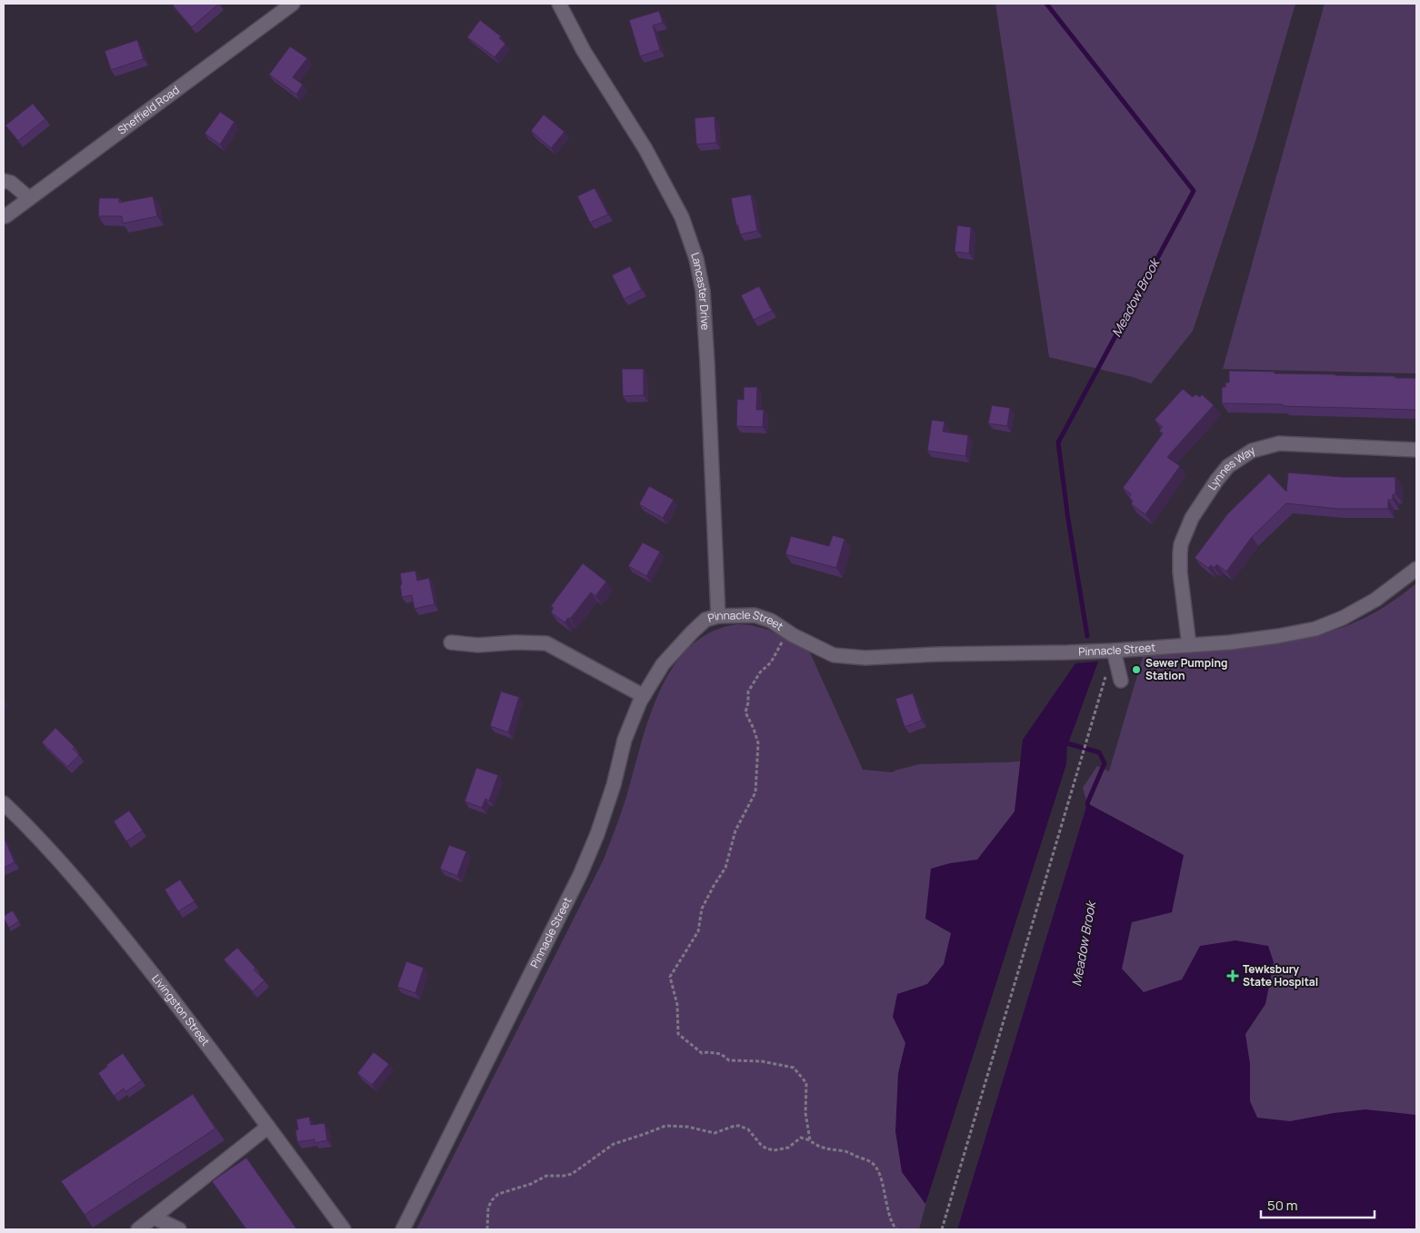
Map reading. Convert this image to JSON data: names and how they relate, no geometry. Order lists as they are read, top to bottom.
{
  "streets": {
    "street": [
      "Sheffield Road",
      "Lancaster Drive",
      "Lynnes Way",
      "Pinnacle Street",
      "Livingston Street"
    ]
  },
  "crossings": [
    ["Lancaster Drive", "Pinnacle Street"],
    ["Lynnes Way", "Pinnacle Street"]
  ],
  "water": ["Meadow Brook"],
  "places": {
    "other": ["Sewer Pumping Station"],
    "health": ["Tewksbury State Hospital"]
  },
  "scale_bar": "50 m"
}
